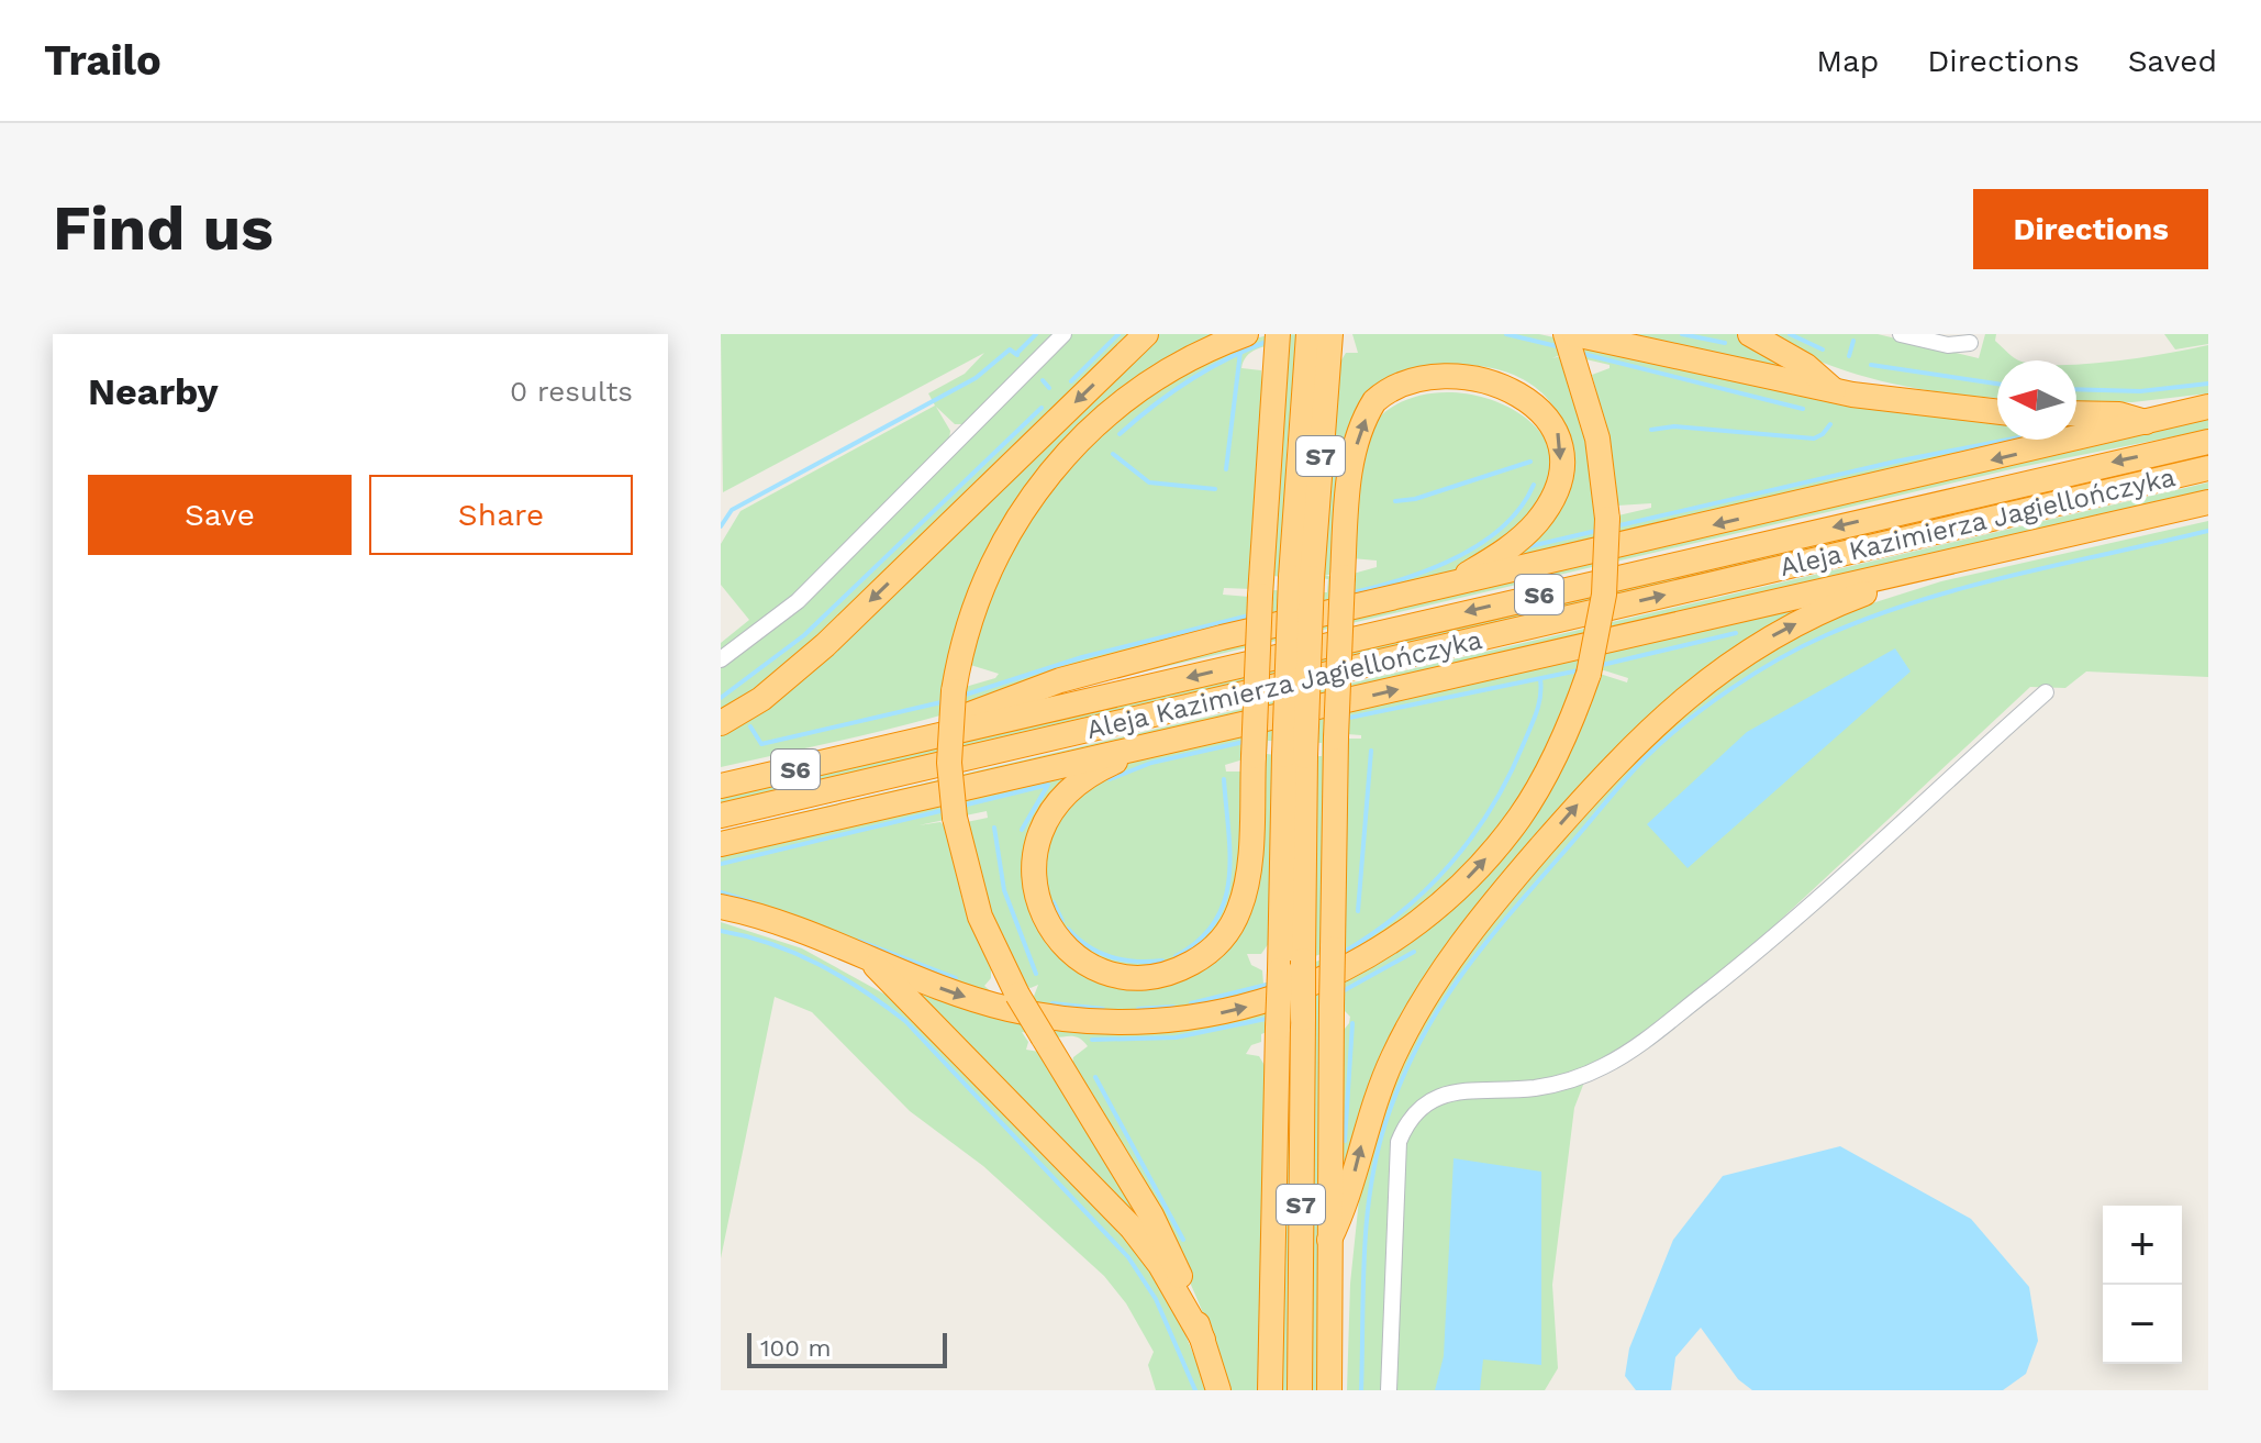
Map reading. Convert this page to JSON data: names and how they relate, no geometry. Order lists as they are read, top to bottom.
{
  "streets": {
    "highway": ["S7", "Aleja Kazimierza Jagiellończyka", "S6"]
  },
  "scale_bar": "100 m",
  "north": "left",
  "page": {
    "header": "Trailo",
    "nav": ["Map", "Directions", "Saved"],
    "buttons": [
      "Directions",
      ["Save", "Share"]
    ],
    "title": "Find us",
    "heading": ["Nearby", "0 results"],
    "map_buttons": ["+", "−"],
    "scale": "100 m"
  }
}
